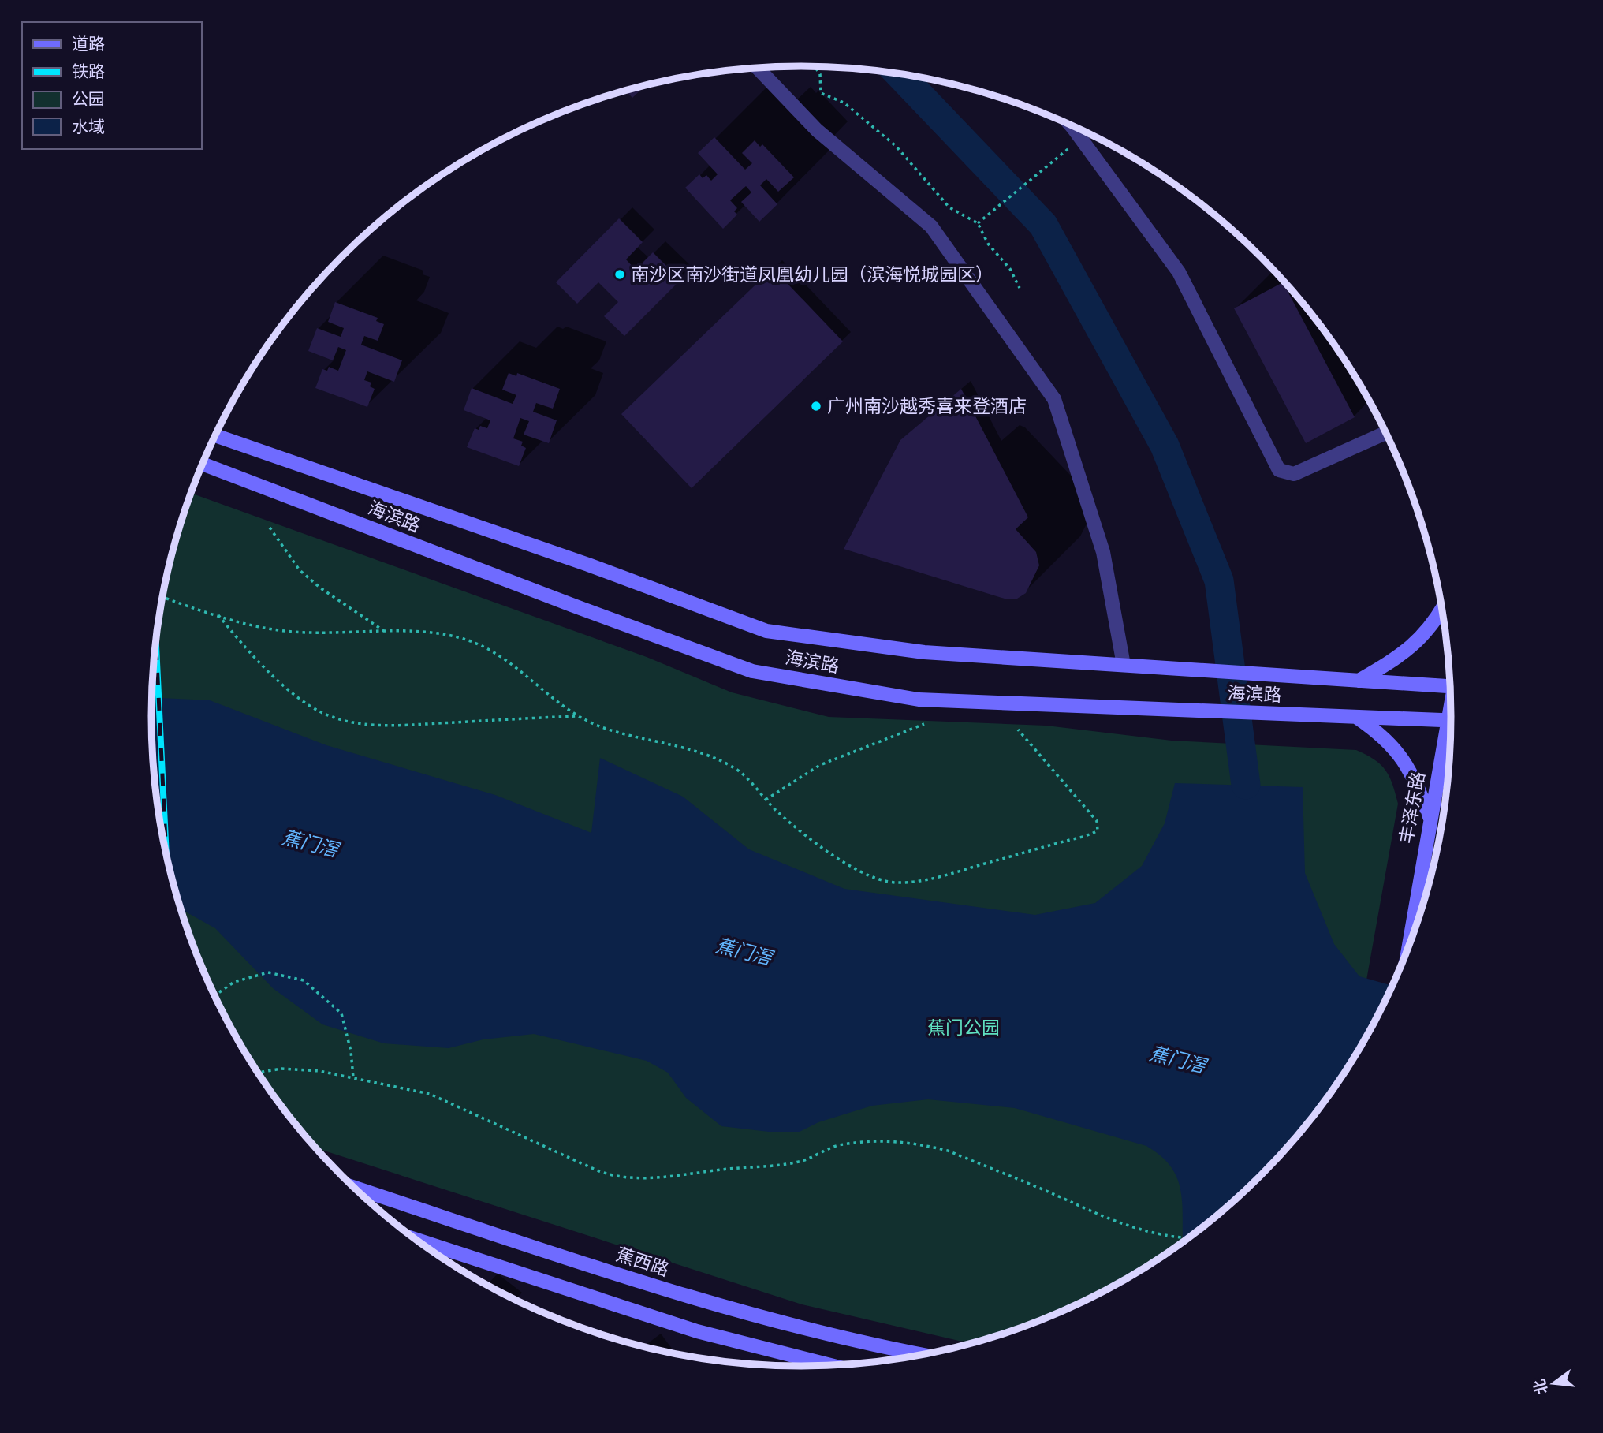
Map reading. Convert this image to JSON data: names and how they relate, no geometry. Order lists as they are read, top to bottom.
{
  "streets": {
    "street": ["海滨路", "丰泽东路", "蕉西路"]
  },
  "water": ["蕉门滘"],
  "parks": ["蕉门公园"],
  "places": ["南沙区南沙街道凤凰幼儿园（滨海悦城园区）", "广州南沙越秀喜来登酒店"],
  "legend": [
    "道路",
    "铁路",
    "公园",
    "水域"
  ],
  "north": "left"
}
